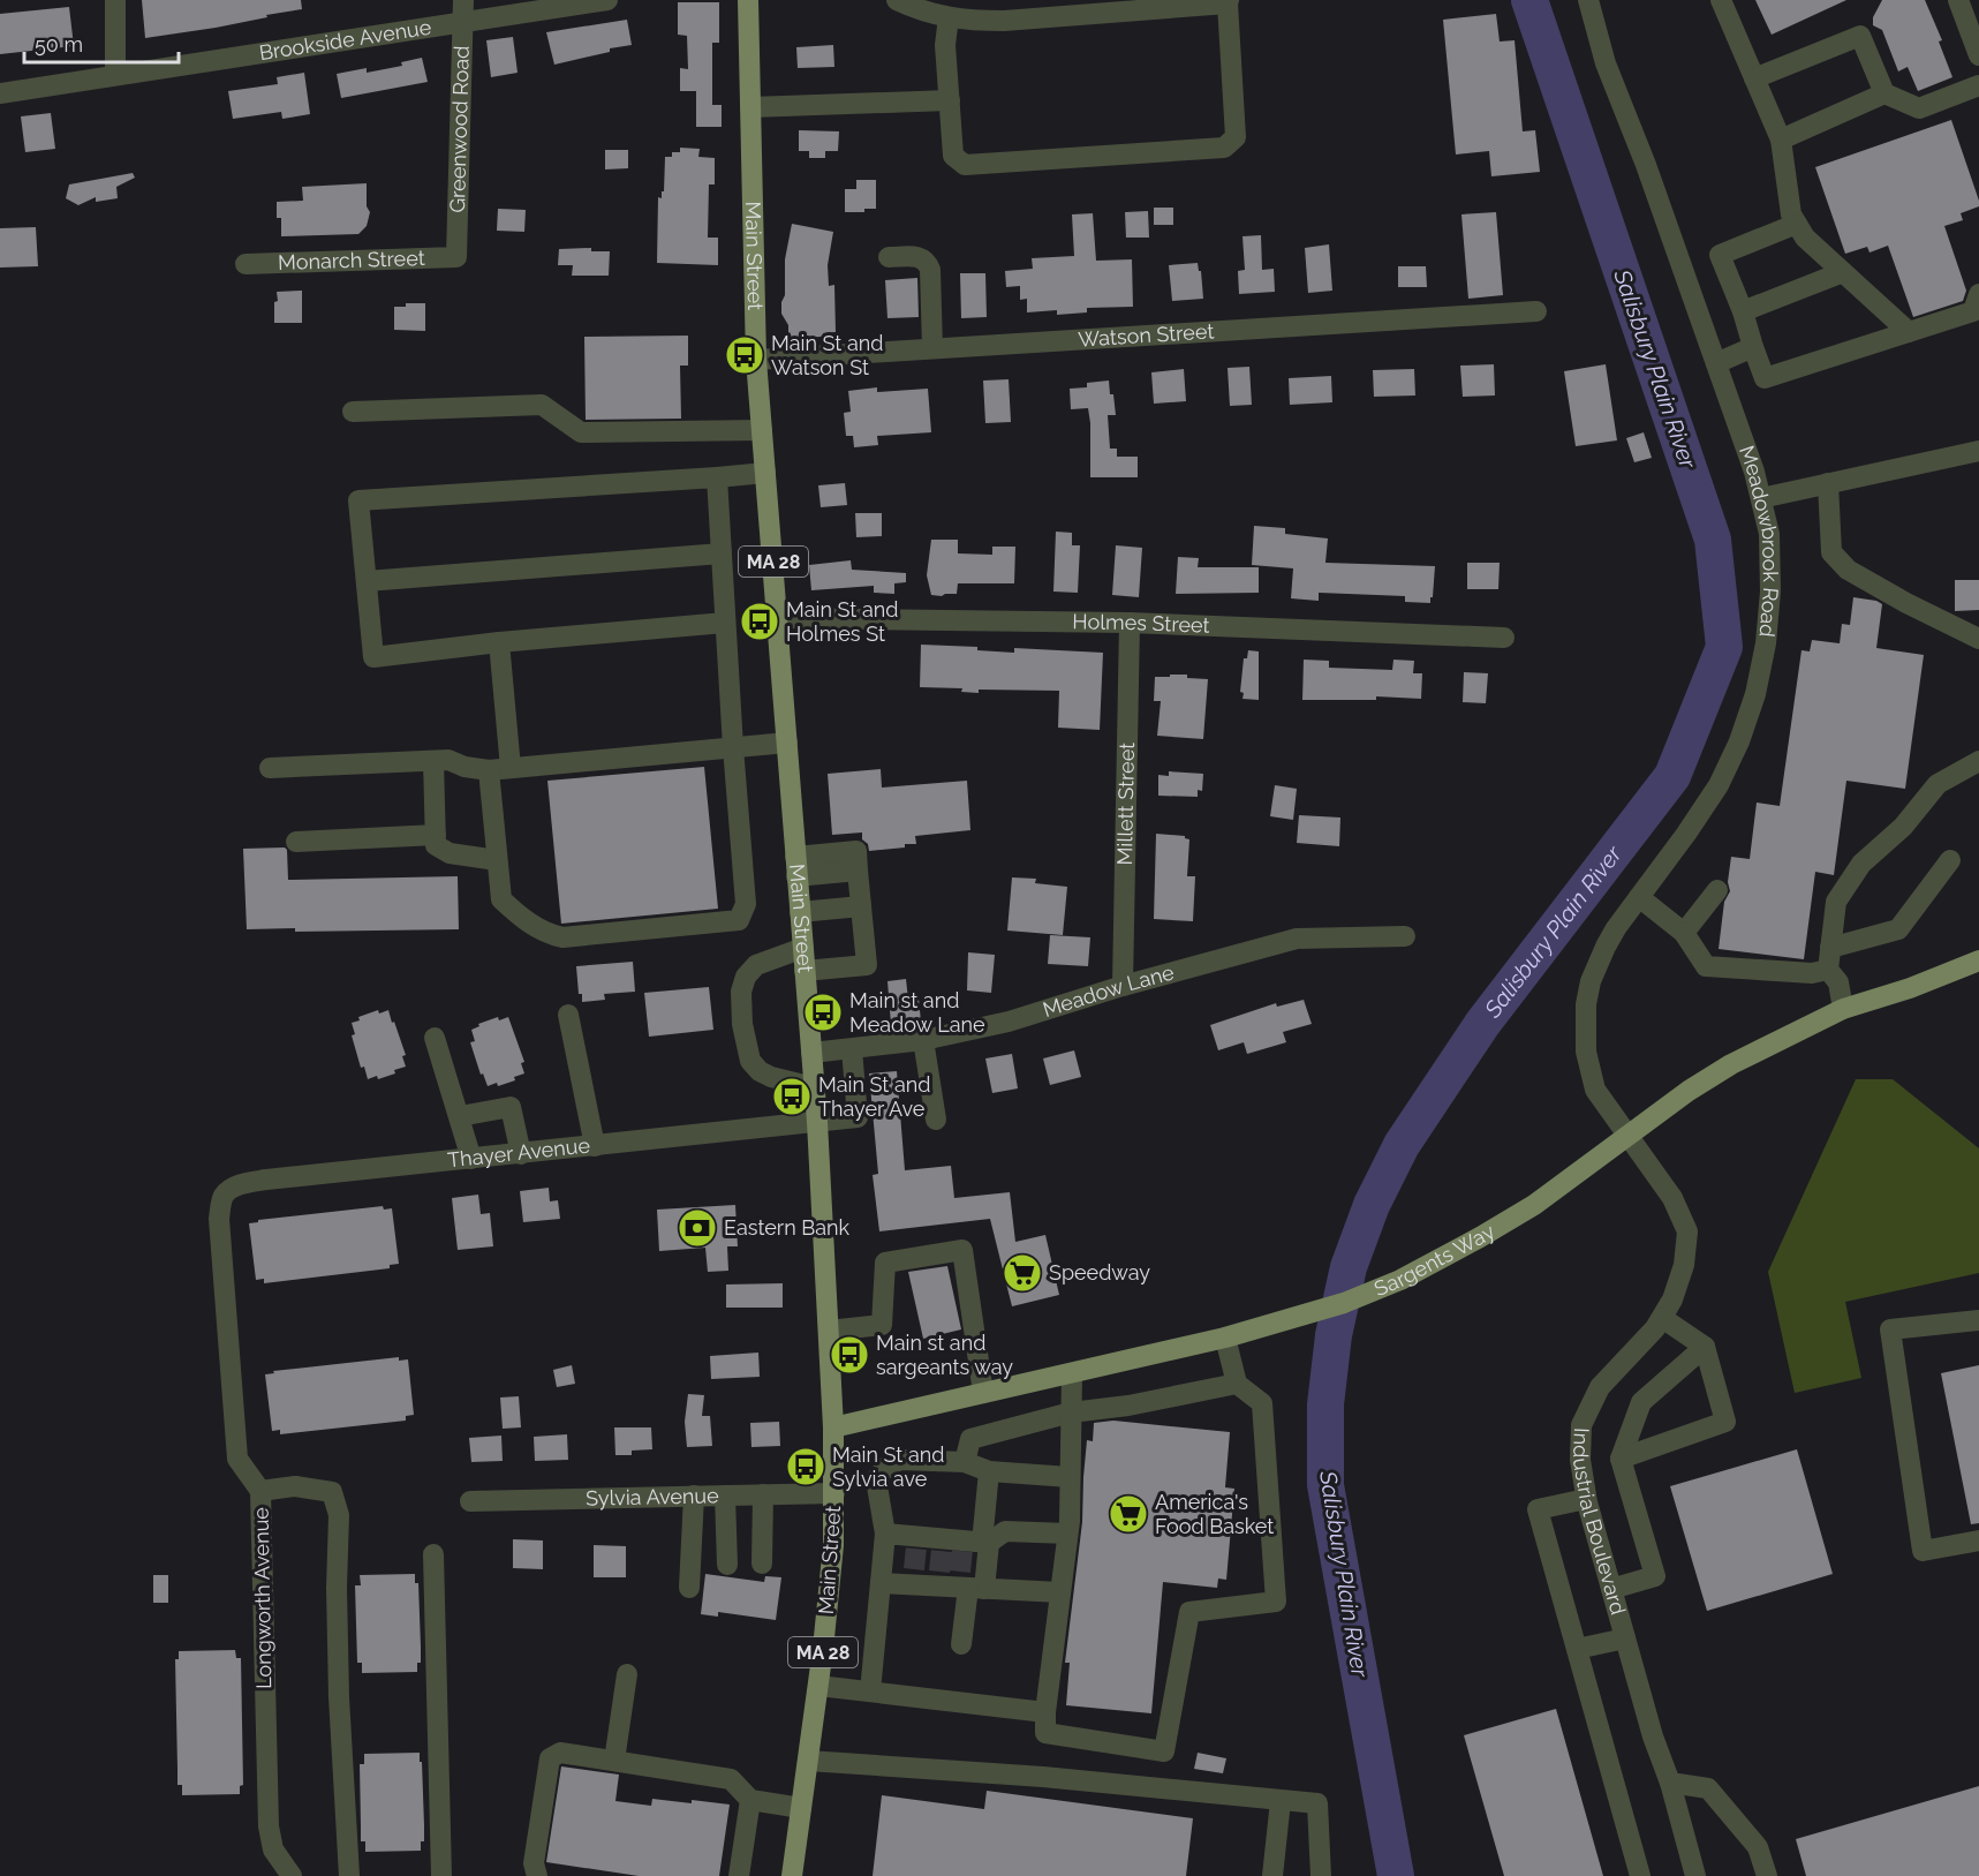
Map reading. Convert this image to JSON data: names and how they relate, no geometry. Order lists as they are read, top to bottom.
{
  "streets": {
    "main road": ["Main Street", "MA 28", "Sargents Way"],
    "street": [
      "Brookside Avenue",
      "Greenwood Road",
      "Monarch Street",
      "Watson Street",
      "Meadowbrook Road",
      "Holmes Street",
      "Millett Street",
      "Meadow Lane",
      "Thayer Avenue",
      "Sylvia Avenue",
      "Industrial Boulevard",
      "Longworth Avenue"
    ]
  },
  "crossings": [
    ["Brookside Avenue", "Greenwood Road"],
    ["Greenwood Road", "Monarch Street"],
    ["Main Street", "Watson Street"],
    ["Main Street", "Holmes Street"],
    ["Main Street", "Meadow Lane"],
    ["Main Street", "Thayer Avenue"],
    ["Main Street", "Sargents Way"],
    ["Main Street", "Sylvia Avenue"],
    ["Meadowbrook Road", "Sargents Way"],
    ["Meadowbrook Road", "Industrial Boulevard"],
    ["Holmes Street", "Millett Street"],
    ["Millett Street", "Meadow Lane"],
    ["Meadow Lane", "Thayer Avenue"],
    ["Thayer Avenue", "Longworth Avenue"],
    ["Sargents Way", "Industrial Boulevard"]
  ],
  "water": ["Salisbury Plain River"],
  "places": {
    "bus stop": [
      "Main St and Watson St",
      "Main St and Holmes St",
      "Main st and Meadow Lane",
      "Main St and Thayer Ave",
      "Main st and sargeants way",
      "Main St and Sylvia ave"
    ],
    "bank": ["Eastern Bank"],
    "supermarket": ["Speedway", "America's Food Basket"]
  },
  "scale_bar": "50 m"
}
